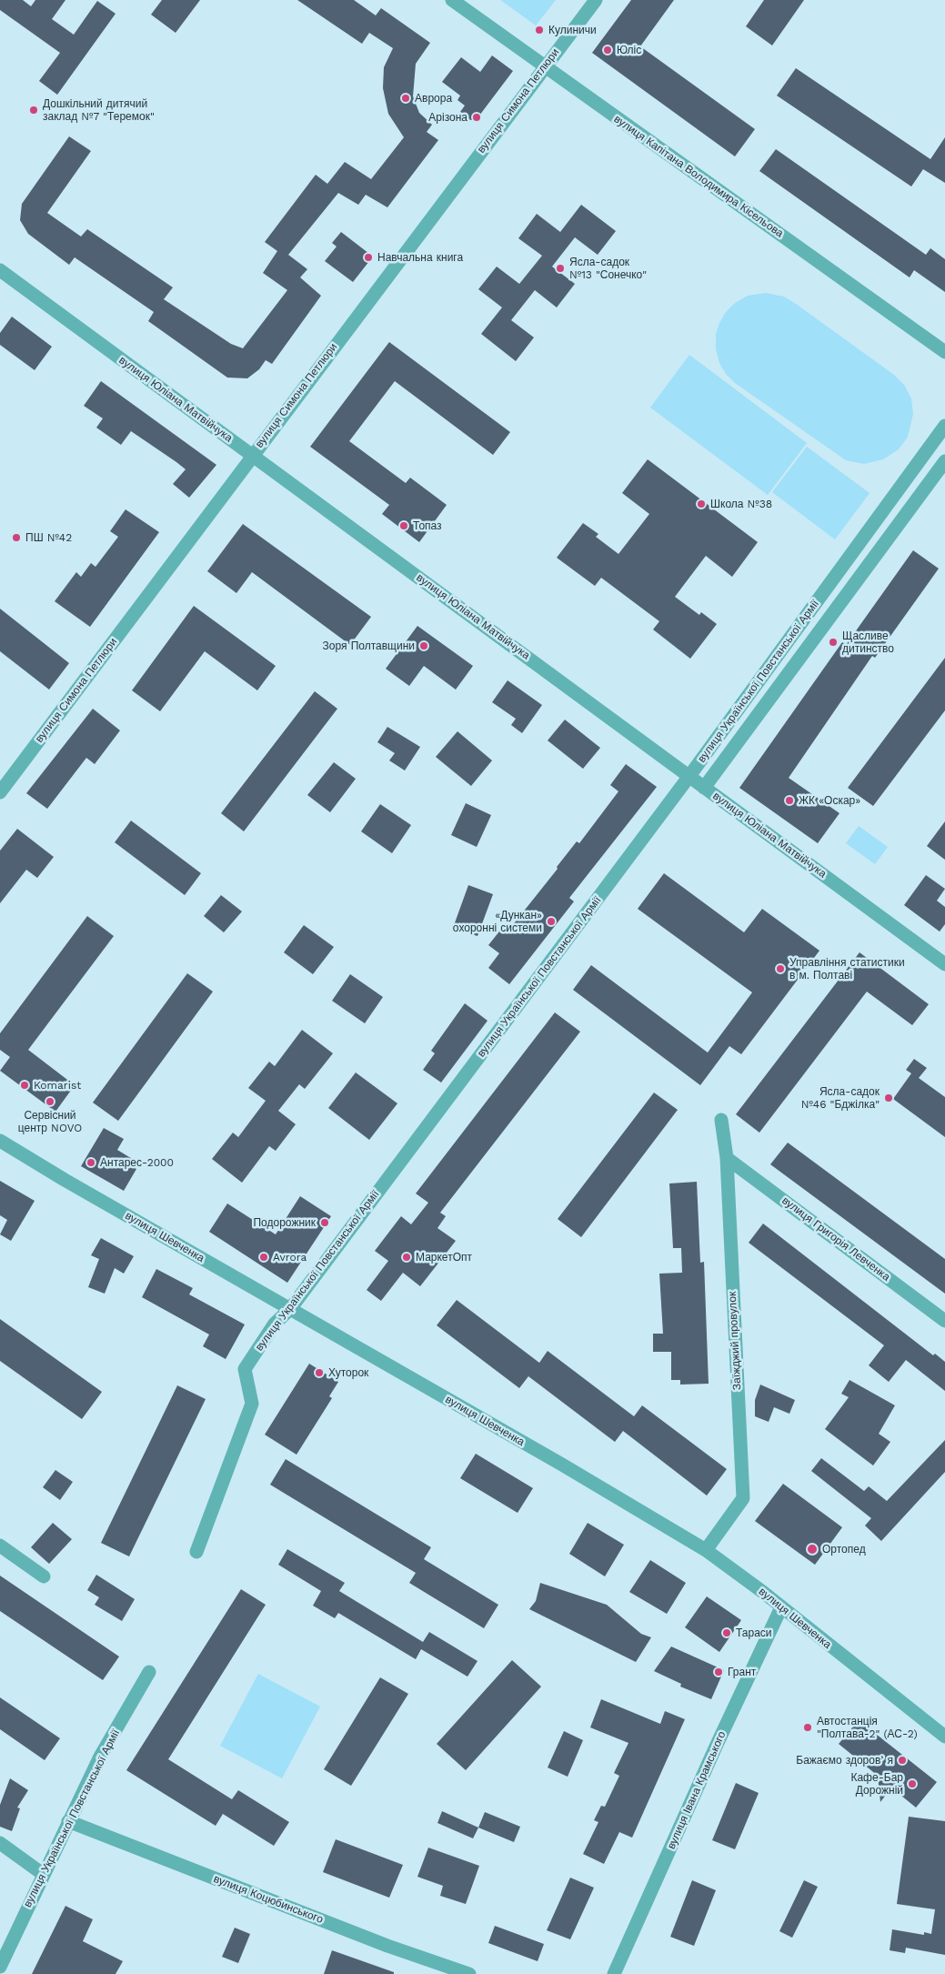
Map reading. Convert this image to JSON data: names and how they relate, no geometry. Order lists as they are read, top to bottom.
{
  "streets": {
    "street": [
      "вулиця Симона Петлюри",
      "вулиця Капітана Володимира Кісельова",
      "вулиця Юліана Матвійчука",
      "вулиця Української Повстанської Армії",
      "вулиця Шевченка",
      "вулиця Григорія Левченка",
      "Заїжджий провулок",
      "вулиця Івана Крамського",
      "вулиця Коцюбинського"
    ]
  },
  "crossings": [
    ["вулиця Симона Петлюри", "вулиця Капітана Володимира Кісельова"],
    ["вулиця Симона Петлюри", "вулиця Юліана Матвійчука"],
    ["вулиця Юліана Матвійчука", "вулиця Української Повстанської Армії"],
    ["вулиця Української Повстанської Армії", "вулиця Шевченка"],
    ["вулиця Української Повстанської Армії", "вулиця Коцюбинського"],
    ["вулиця Шевченка", "Заїжджий провулок"],
    ["вулиця Шевченка", "вулиця Івана Крамського"],
    ["вулиця Григорія Левченка", "Заїжджий провулок"]
  ],
  "places": [
    "Кулиничи",
    "Юліс",
    "Аврора",
    "Дошкільний дитячий заклад №7 \"Теремок\"",
    "Арізона",
    "Навчальна книга",
    "Ясла-садок №13 \"Сонечко\"",
    "Школа №38",
    "Топаз",
    "ПШ №42",
    "Щасливе дитинство",
    "Зоря Полтавщини",
    "ЖК «Оскар»",
    "«Дункан» охоронні системи",
    "Управління статистики в м. Полтаві",
    "Komarist",
    "Ясла-садок №46 \"Бджілка\"",
    "Сервісний центр NOVO",
    "Антарес-2000",
    "Подорожник",
    "Avrora",
    "МаркетОпт",
    "Хуторок",
    "Ортопед",
    "Тараси",
    "Грант",
    "Автостанція \"Полтава-2\" (АС-2)",
    "Бажаємо здоровʼя",
    "Кафе-Бар Дорожній"
  ]
}
